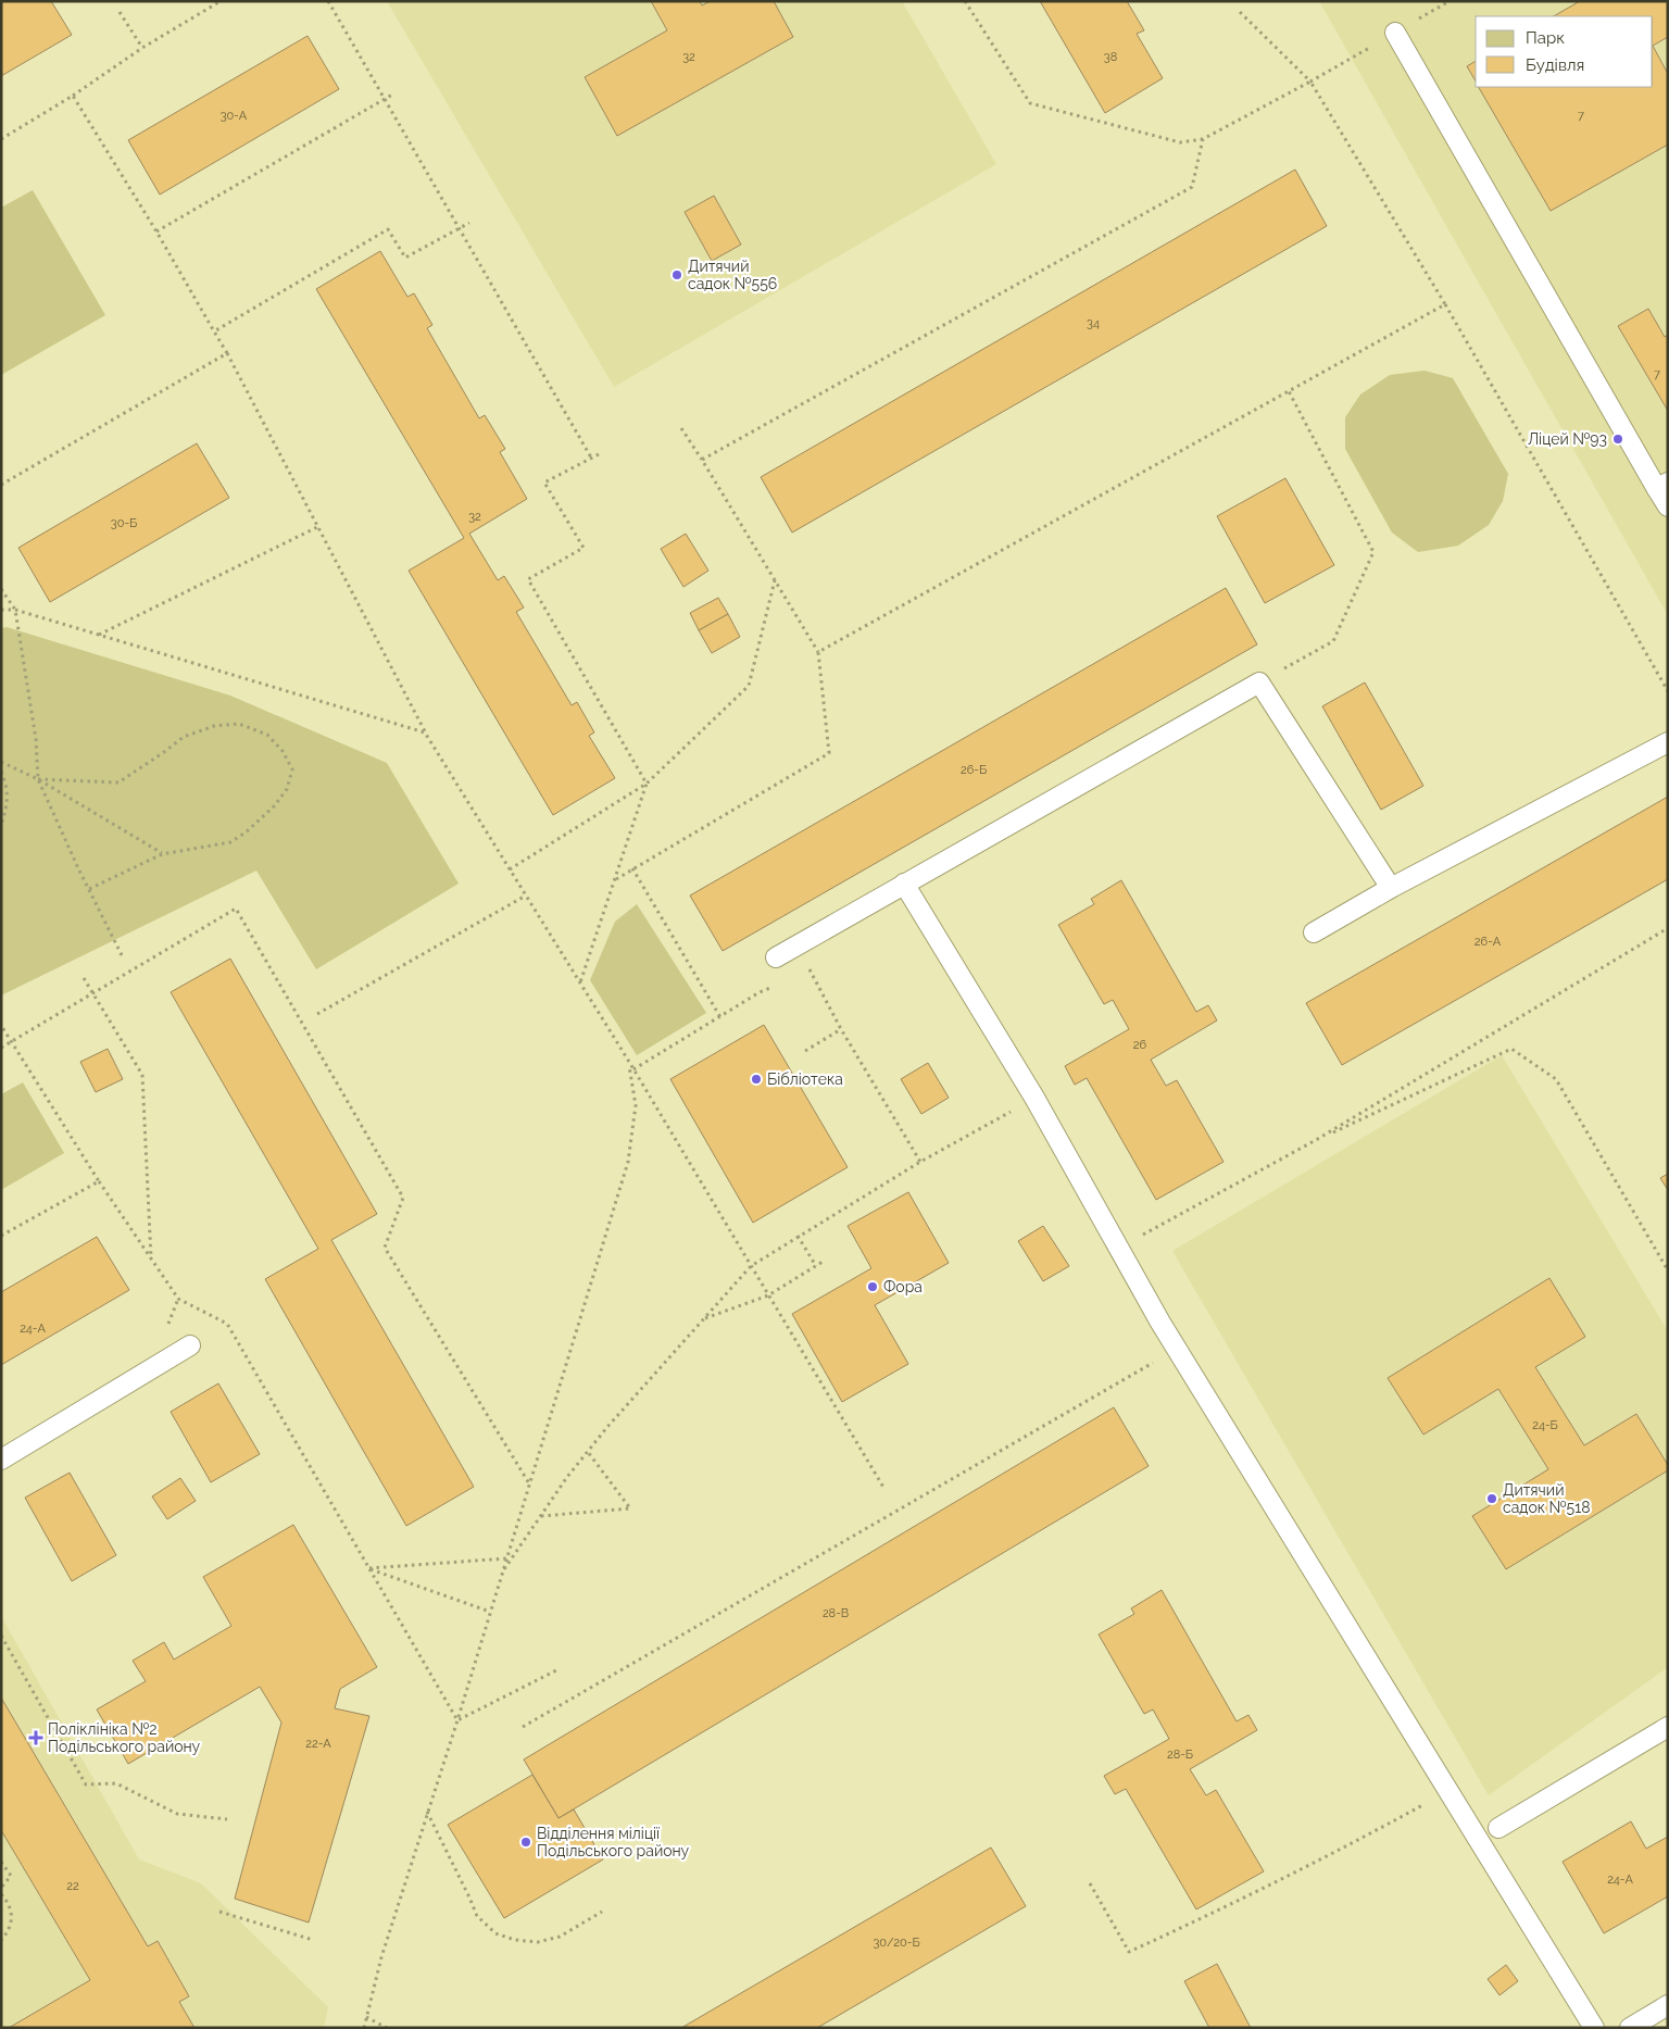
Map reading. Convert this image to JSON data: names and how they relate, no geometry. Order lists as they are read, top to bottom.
{
  "places": {
    "other": [
      "Дитячий садок №556",
      "Ліцей №93",
      "Бібліотека",
      "Фора",
      "Дитячий садок №518",
      "Відділення міліції Подільського району"
    ],
    "health": ["Поліклініка №2 Подільського району"]
  },
  "house_numbers": [
    "32",
    "38",
    "30-А",
    "7",
    "34",
    "7",
    "32",
    "30-Б",
    "26-Б",
    "26-А",
    "26",
    "24-А",
    "24-Б",
    "28-В",
    "22-А",
    "28-Б",
    "24-А",
    "22",
    "30/20-Б"
  ],
  "legend": ["Парк", "Будівля"]
}
